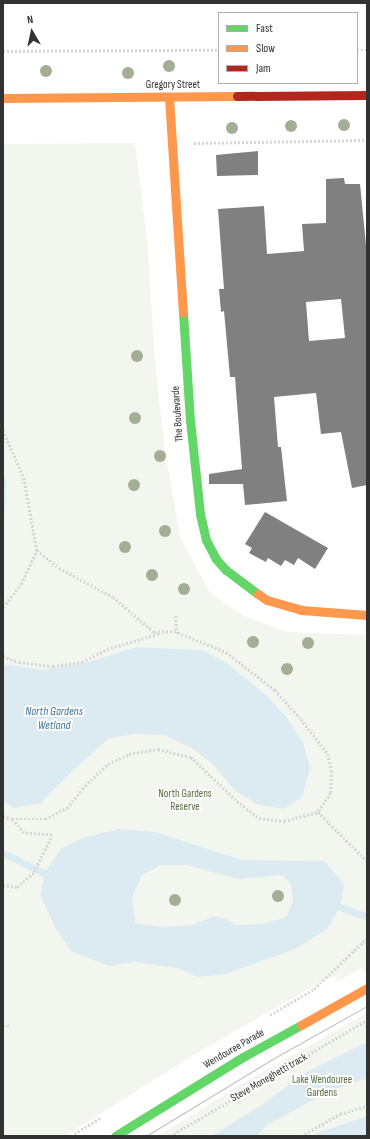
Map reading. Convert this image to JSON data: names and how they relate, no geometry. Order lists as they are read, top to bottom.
{
  "streets": {
    "street": ["Gregory Street", "The Boulevarde", "Wendouree Parade"],
    "path": ["Steve Moneghetti track"]
  },
  "crossings": [
    ["Gregory Street", "The Boulevarde"]
  ],
  "water": ["North Gardens Wetland"],
  "parks": ["North Gardens Reserve", "Lake Wendouree Gardens"],
  "legend": ["Fast", "Slow", "Jam"],
  "north": "top"
}
